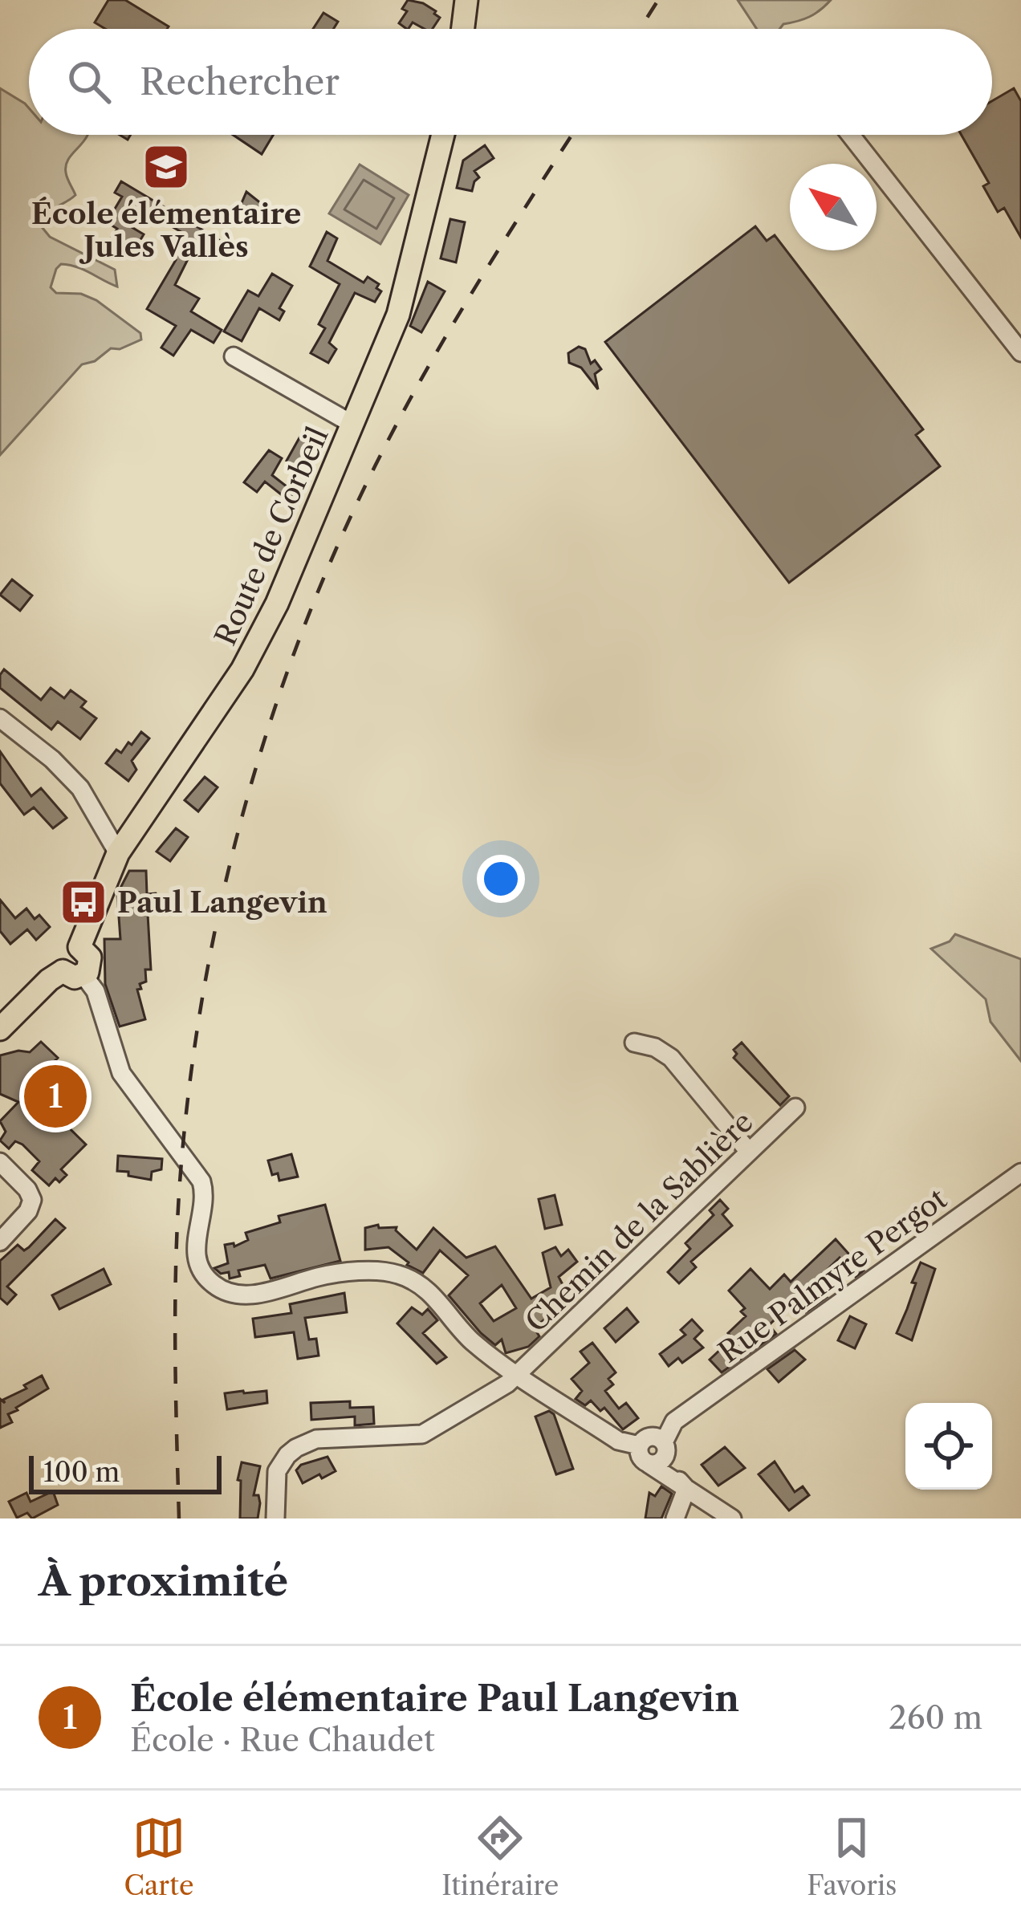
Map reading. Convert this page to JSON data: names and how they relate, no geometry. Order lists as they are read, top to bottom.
{
  "streets": {
    "main road": ["Route de Corbeil"],
    "street": ["Chemin de la Sablière", "Rue Palmyre Pergot"]
  },
  "places": {
    "school or university": ["École élémentaire Jules Vallès"],
    "bus stop": ["Paul Langevin"]
  },
  "scale_bar": "100 m",
  "north": "top left",
  "page": {
    "search": "Rechercher",
    "pins": "1",
    "scale": "100 m",
    "heading": "À proximité",
    "list": [
      {
        "mark": "1",
        "name": "École élémentaire Paul Langevin",
        "note": "École · Rue Chaudet",
        "value": "260 m"
      }
    ],
    "nav": ["Carte", "Itinéraire", "Favoris"]
  }
}
